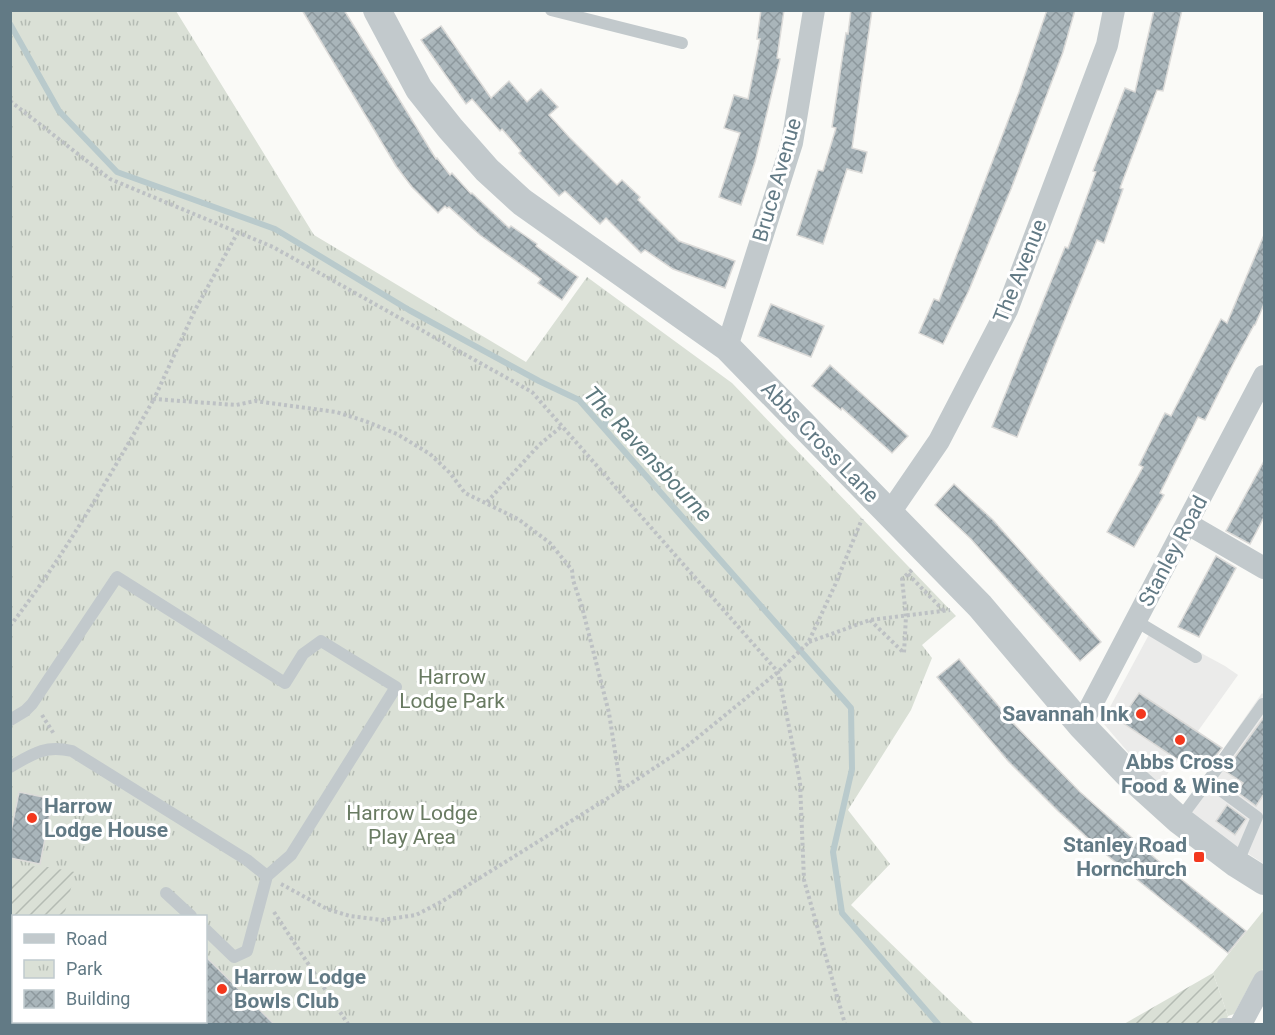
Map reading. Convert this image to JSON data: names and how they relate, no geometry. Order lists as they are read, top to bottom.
{
  "streets": {
    "street": [
      "Bruce Avenue",
      "The Avenue",
      "Abbs Cross Lane",
      "Stanley Road"
    ]
  },
  "crossings": [
    ["Bruce Avenue", "Abbs Cross Lane"],
    ["The Avenue", "Abbs Cross Lane"],
    ["Abbs Cross Lane", "Stanley Road"]
  ],
  "water": ["The Ravensbourne"],
  "parks": ["Harrow Lodge Park", "Harrow Lodge Play Area"],
  "places": {
    "other": [
      "Savannah Ink",
      "Abbs Cross Food & Wine",
      "Harrow Lodge House",
      "Harrow Lodge Bowls Club"
    ],
    "transit": ["Stanley Road Hornchurch"]
  },
  "legend": ["Road", "Park", "Building"]
}
